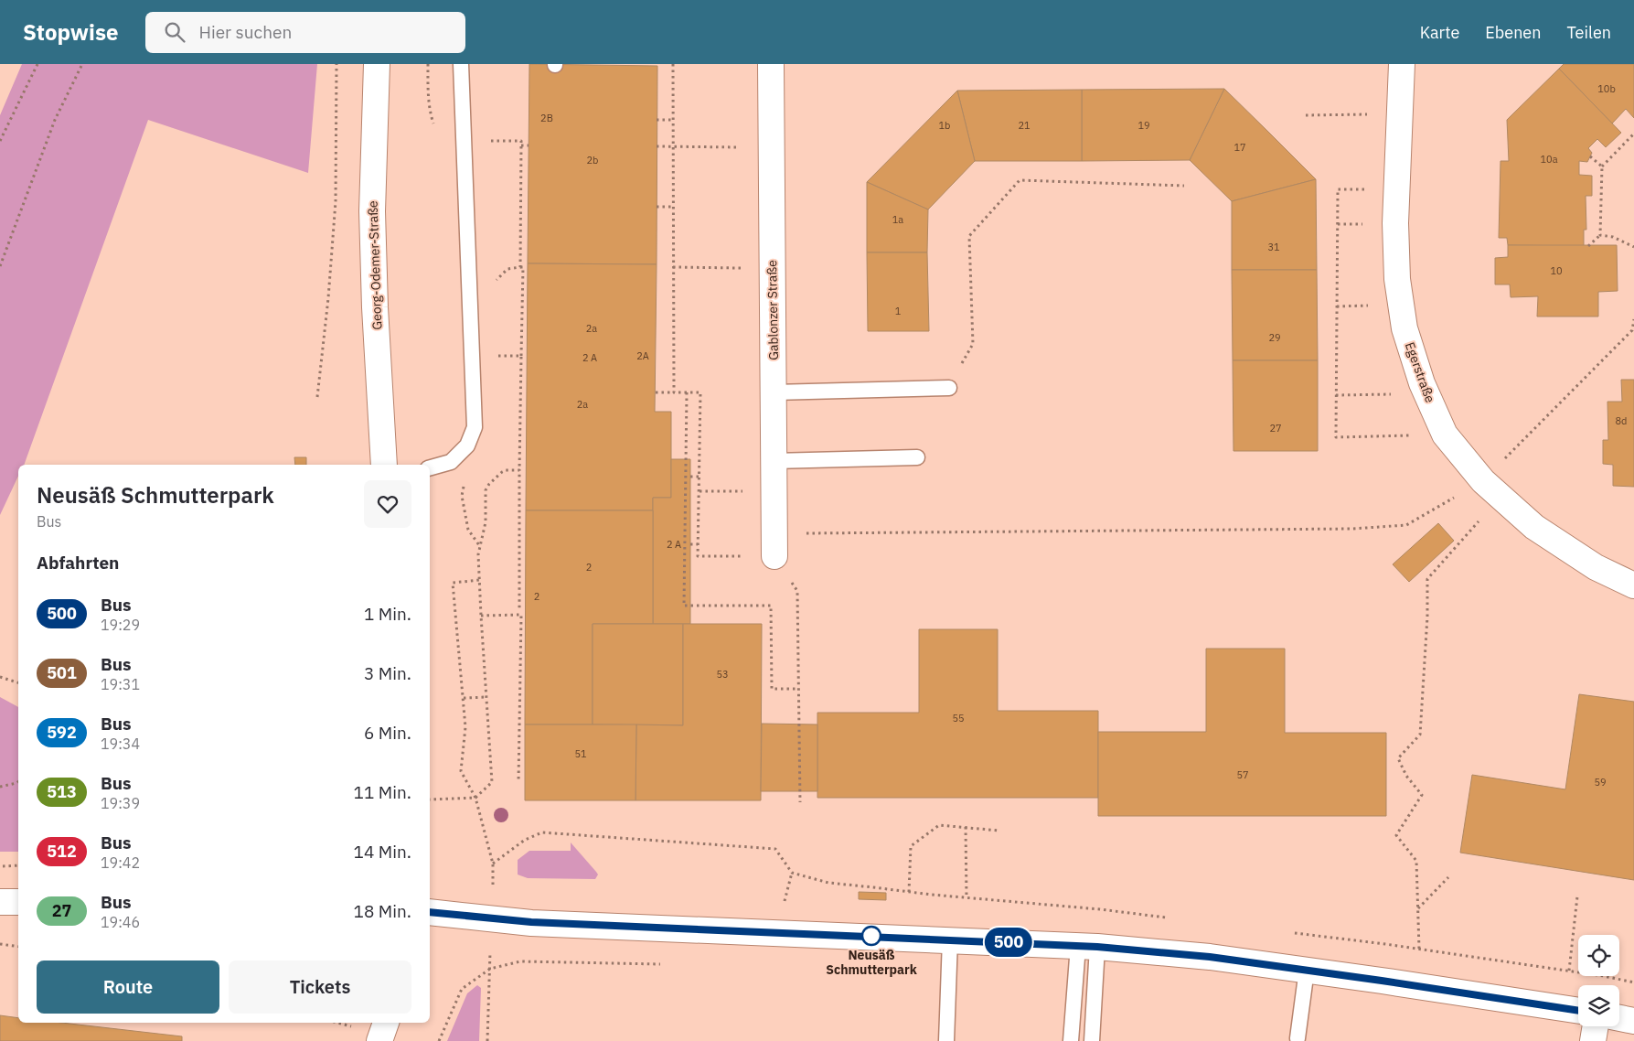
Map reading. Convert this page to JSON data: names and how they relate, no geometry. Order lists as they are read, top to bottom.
{
  "streets": {
    "street": ["Georg-Odemer-Straße", "Gablonzer Straße", "Egerstraße"]
  },
  "places": ["Neusäß Schmutterpark"],
  "lines": ["bus line 500"],
  "house_numbers": [
    "10b",
    "2B",
    "1b",
    "21",
    "19",
    "17",
    "10a",
    "2b",
    "1a",
    "31",
    "10",
    "1",
    "2a",
    "29",
    "2A",
    "2 A",
    "2a",
    "8d",
    "27",
    "2 A",
    "2",
    "2",
    "53",
    "55",
    "51",
    "57",
    "59"
  ],
  "page": {
    "header": "Stopwise",
    "search": "Hier suchen",
    "nav": ["Karte", "Ebenen", "Teilen"],
    "on_map": "500",
    "heading": [
      ["Neusäß Schmutterpark", "Bus"],
      "Abfahrten"
    ],
    "list": [
      {
        "mark": "500",
        "name": "Bus",
        "note": "19:29",
        "value": "1 Min."
      },
      {
        "mark": "501",
        "name": "Bus",
        "note": "19:31",
        "value": "3 Min."
      },
      {
        "mark": "592",
        "name": "Bus",
        "note": "19:34",
        "value": "6 Min."
      },
      {
        "mark": "513",
        "name": "Bus",
        "note": "19:39",
        "value": "11 Min."
      },
      {
        "mark": "512",
        "name": "Bus",
        "note": "19:42",
        "value": "14 Min."
      },
      {
        "mark": "27",
        "name": "Bus",
        "note": "19:46",
        "value": "18 Min."
      }
    ],
    "buttons": ["Route", "Tickets"]
  }
}
